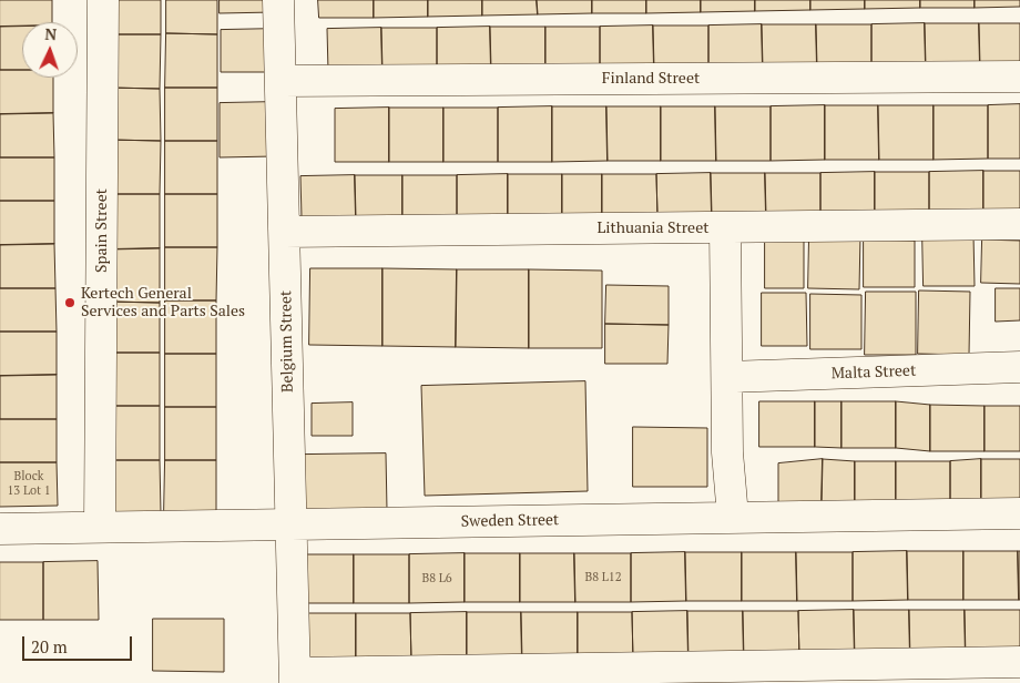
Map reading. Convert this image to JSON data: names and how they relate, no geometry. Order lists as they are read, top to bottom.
{
  "streets": {
    "street": [
      "Finland Street",
      "Lithuania Street",
      "Spain Street",
      "Belgium Street",
      "Malta Street",
      "Sweden Street"
    ]
  },
  "crossings": [
    ["Finland Street", "Belgium Street"],
    ["Lithuania Street", "Belgium Street"],
    ["Spain Street", "Sweden Street"],
    ["Belgium Street", "Sweden Street"]
  ],
  "places": ["Kertech General Services and Parts Sales"],
  "house_numbers": ["Block 13 Lot 1", "B8 L12", "B8 L6"],
  "scale_bar": "20 m",
  "north": "top"
}
